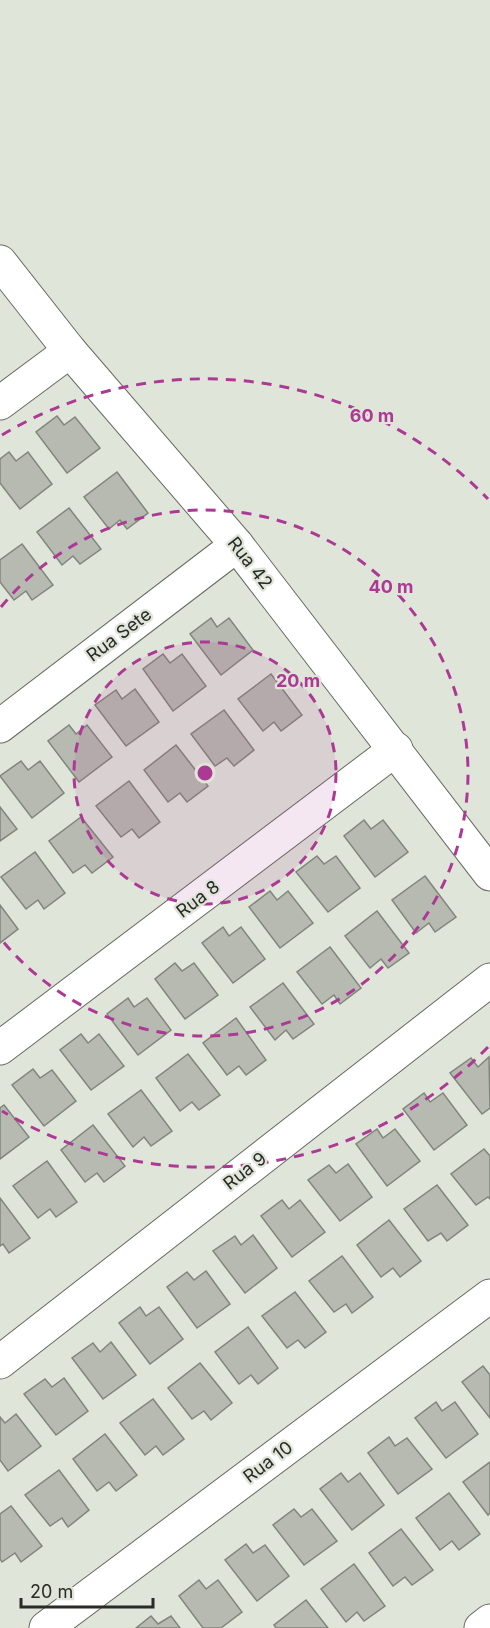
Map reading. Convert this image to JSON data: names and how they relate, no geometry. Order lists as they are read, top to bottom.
{
  "streets": {
    "street": [
      "Rua 42",
      "Rua Sete",
      "Rua 8",
      "Rua 9",
      "Rua 10"
    ]
  },
  "crossings": [
    ["Rua 42", "Rua Sete"],
    ["Rua 42", "Rua 8"]
  ],
  "scale_bar": "20 m",
  "rings": ["60 m", "40 m", "20 m"]
}
